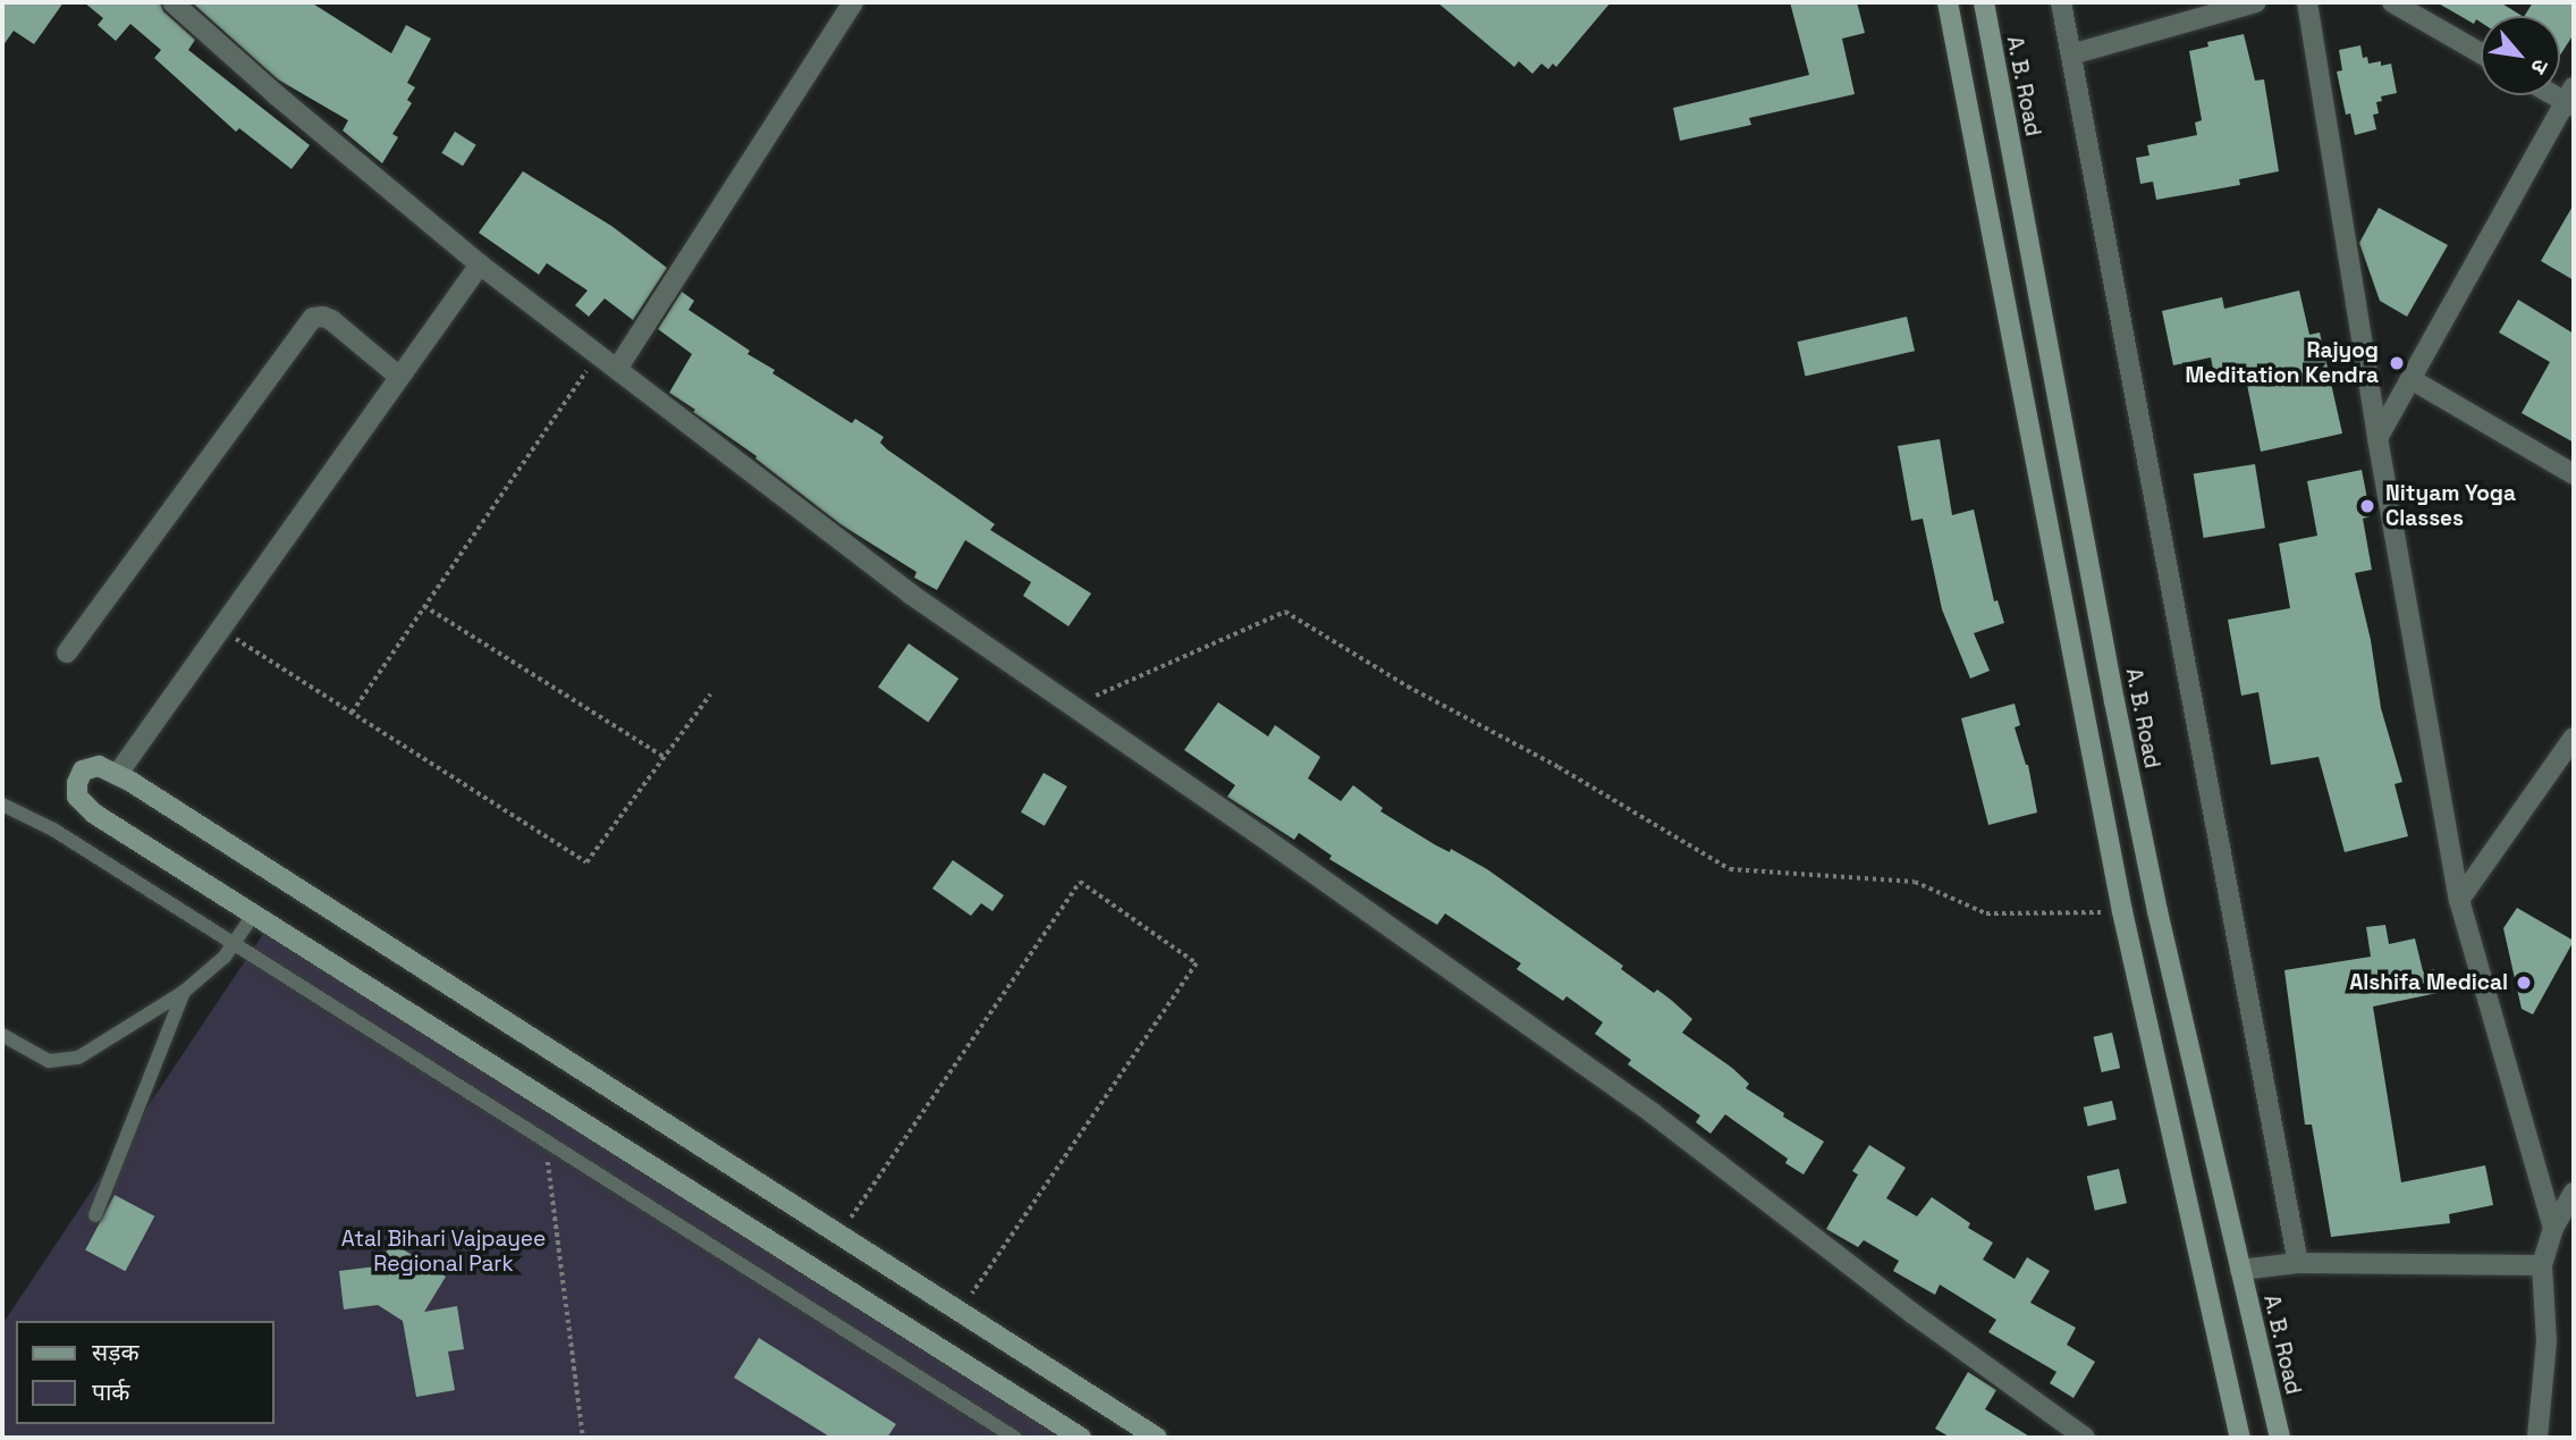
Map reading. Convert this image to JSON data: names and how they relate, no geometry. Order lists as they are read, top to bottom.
{
  "streets": {
    "main road": ["A. B. Road"]
  },
  "parks": ["Atal Bihari Vajpayee Regional Park"],
  "places": ["Rajyog Meditation Kendra", "Nityam Yoga Classes", "Alshifa Medical"],
  "legend": ["सड़क", "पार्क"],
  "north": "bottom right"
}
